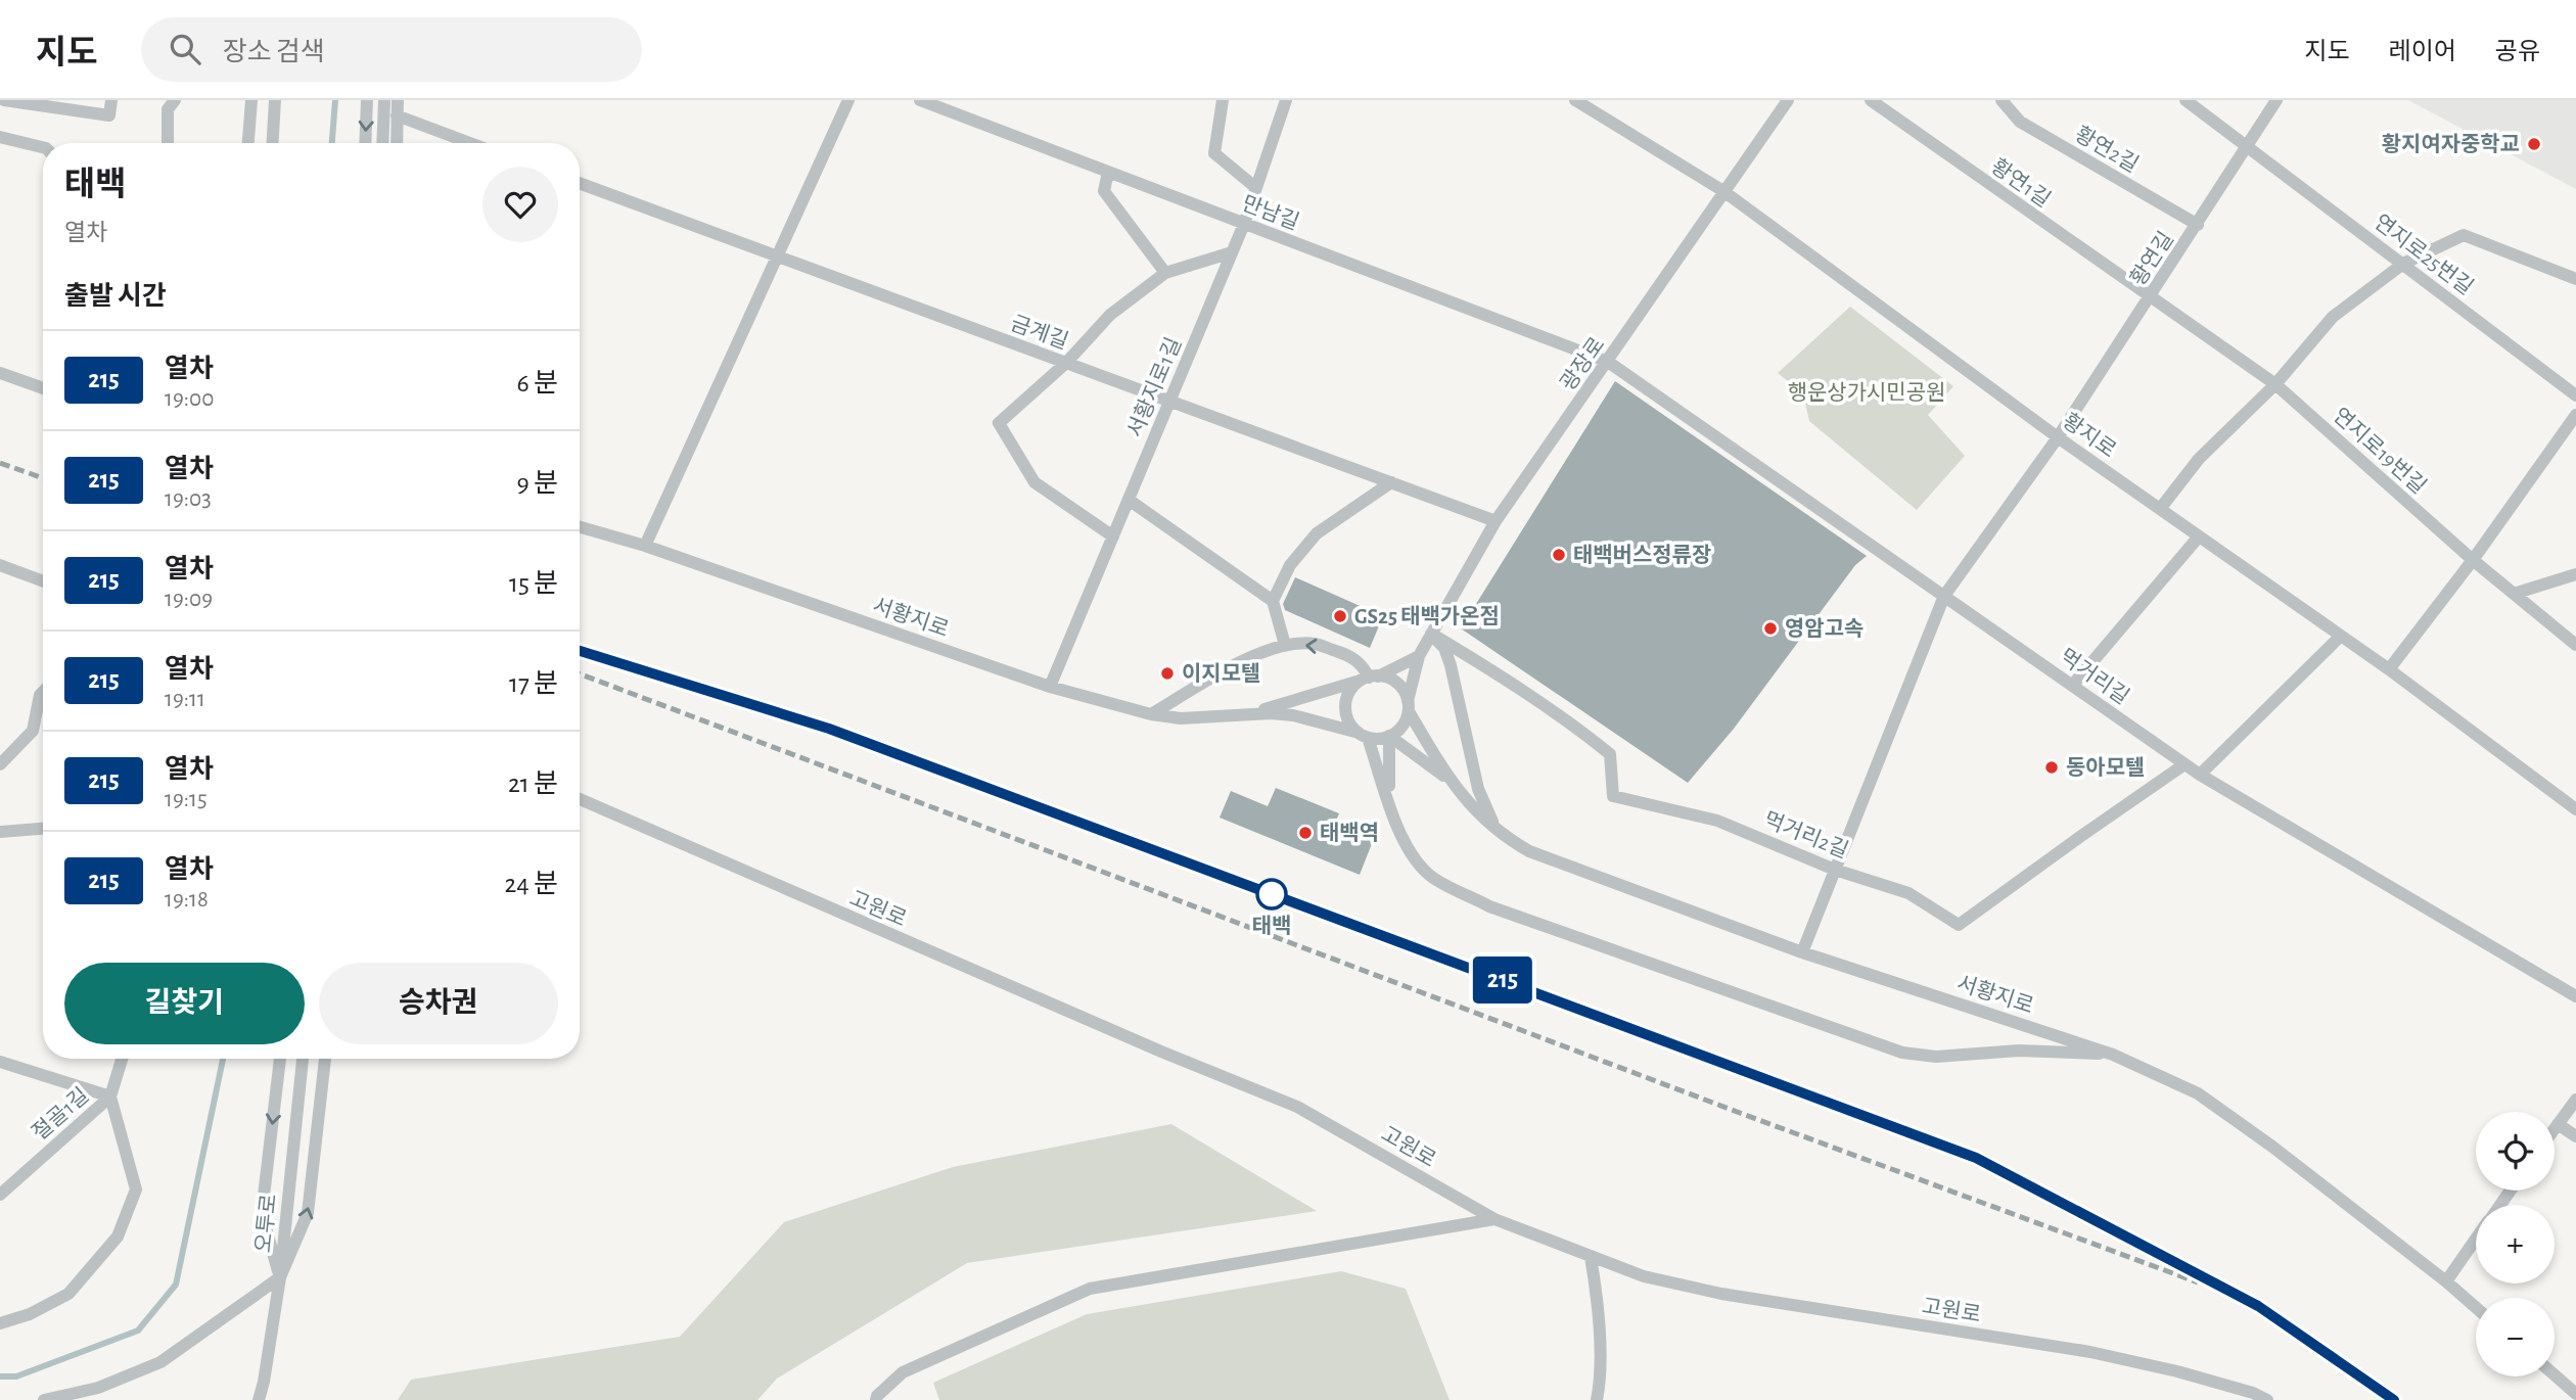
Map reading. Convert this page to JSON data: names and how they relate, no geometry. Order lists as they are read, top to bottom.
{
  "streets": {
    "street": [
      "황연2길",
      "황연1길",
      "만남길",
      "연지로25번길",
      "황연길",
      "금계길",
      "광장로",
      "서황지로1길",
      "황지로",
      "연지로19번길",
      "서황지로",
      "먹거리길",
      "먹거리2길",
      "고원로",
      "절골1길",
      "오투로"
    ]
  },
  "crossings": [
    ["황연2길", "황연길"],
    ["황연1길", "황연길"],
    ["황연1길", "연지로19번길"],
    ["만남길", "광장로"],
    ["만남길", "서황지로1길"],
    ["만남길", "먹거리길"],
    ["연지로25번길", "황연길"],
    ["황연길", "황지로"],
    ["황연길", "연지로19번길"],
    ["황연길", "서황지로"],
    ["황연길", "먹거리길"],
    ["황연길", "먹거리2길"],
    ["금계길", "광장로"],
    ["금계길", "서황지로1길"],
    ["광장로", "황지로"],
    ["광장로", "먹거리길"],
    ["광장로", "먹거리2길"],
    ["서황지로1길", "서황지로"],
    ["먹거리길", "먹거리2길"]
  ],
  "parks": ["행운상가시민공원"],
  "places": [
    "황지여자중학교",
    "태백버스정류장",
    "GS25 태백가온점",
    "영암고속",
    "이지모텔",
    "동아모텔",
    "태백역",
    "태백"
  ],
  "page": {
    "header": "지도",
    "search": "장소 검색",
    "nav": ["지도", "레이어", "공유"],
    "on_map": "215",
    "heading": [
      ["태백", "열차"],
      "출발 시간"
    ],
    "list": [
      {
        "mark": "215",
        "name": "열차",
        "note": "19:00",
        "value": "6 분"
      },
      {
        "mark": "215",
        "name": "열차",
        "note": "19:03",
        "value": "9 분"
      },
      {
        "mark": "215",
        "name": "열차",
        "note": "19:09",
        "value": "15 분"
      },
      {
        "mark": "215",
        "name": "열차",
        "note": "19:11",
        "value": "17 분"
      },
      {
        "mark": "215",
        "name": "열차",
        "note": "19:15",
        "value": "21 분"
      },
      {
        "mark": "215",
        "name": "열차",
        "note": "19:18",
        "value": "24 분"
      }
    ],
    "buttons": ["길찾기", "승차권"],
    "map_buttons": ["+", "−"]
  }
}
